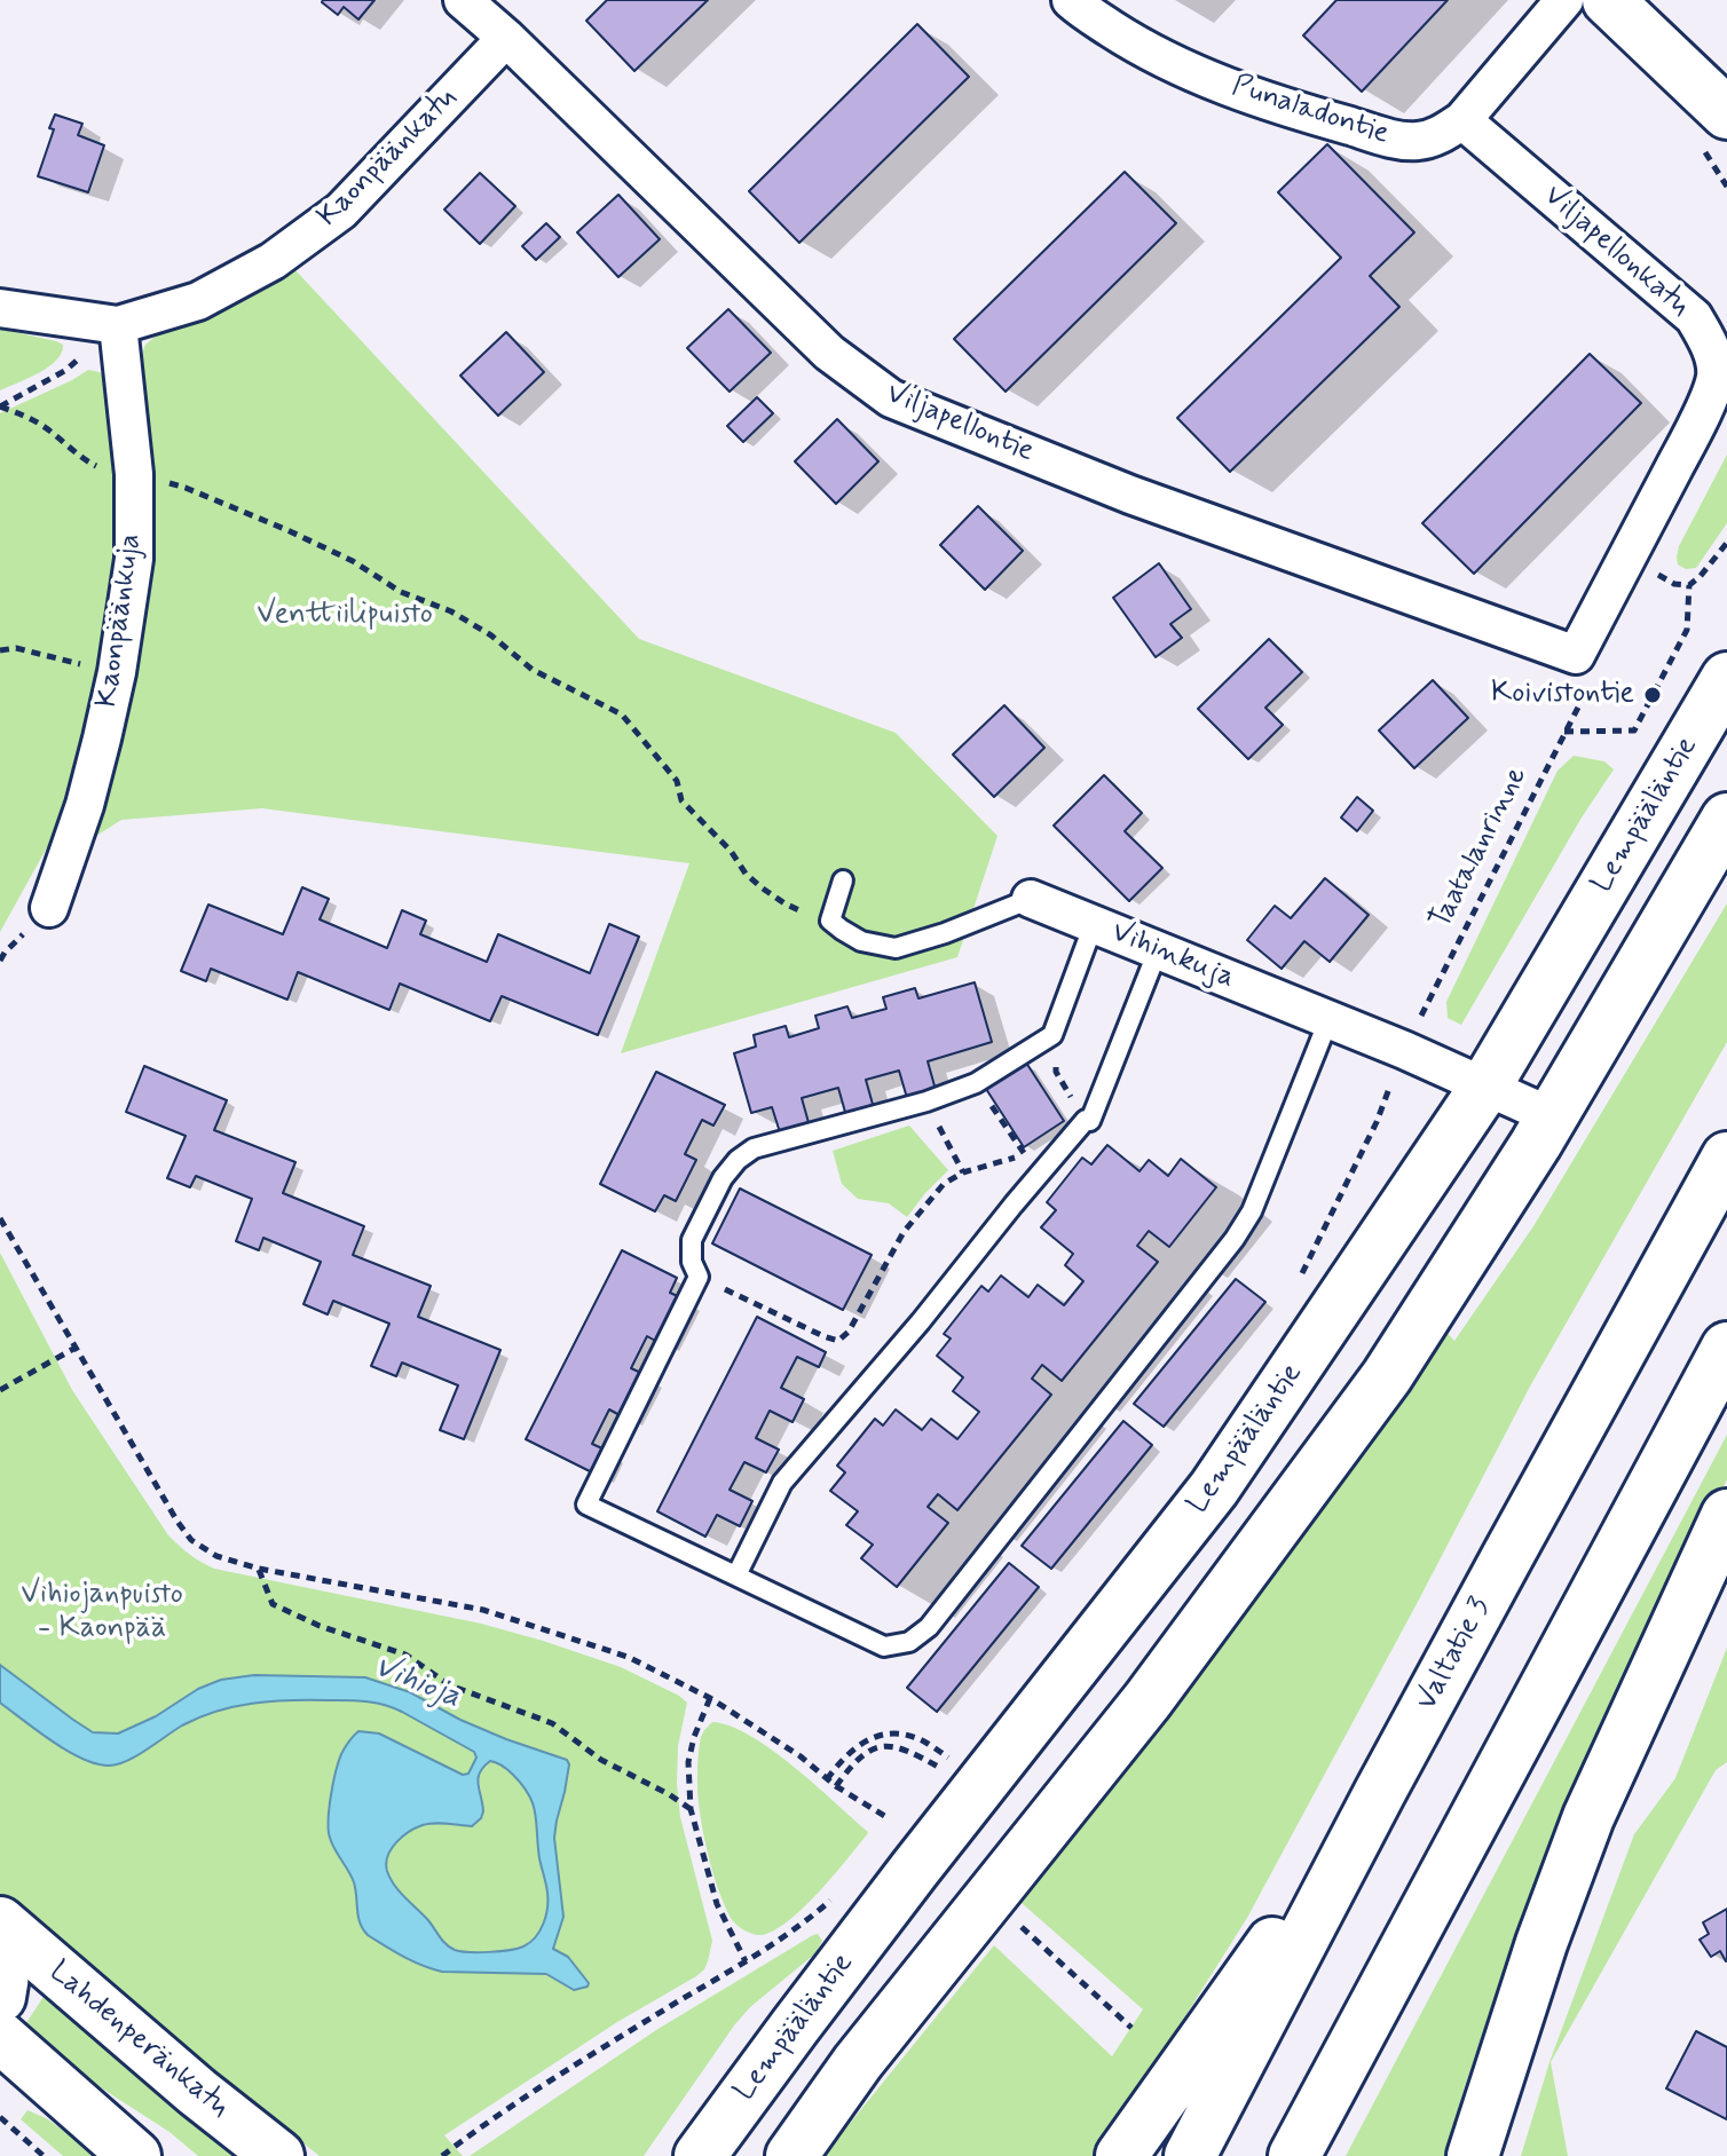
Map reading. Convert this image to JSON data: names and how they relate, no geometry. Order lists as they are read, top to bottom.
{
  "streets": {
    "main road": ["Lempääläntie", "Valtatie 3", "Lahdenperänkatu"],
    "street": [
      "Punaladontie",
      "Kaonpäänkatu",
      "Viljapellonkatu",
      "Viljapellontie",
      "Kaonpäänkuja",
      "Vihinkuja"
    ],
    "path": ["Taatalanrinne"]
  },
  "crossings": [
    ["Punaladontie", "Viljapellonkatu"],
    ["Kaonpäänkatu", "Viljapellontie"],
    ["Kaonpäänkatu", "Kaonpäänkuja"],
    ["Viljapellonkatu", "Viljapellontie"],
    ["Viljapellonkatu", "Taatalanrinne"],
    ["Viljapellontie", "Taatalanrinne"],
    ["Lempääläntie", "Vihinkuja"],
    ["Taatalanrinne", "Vihinkuja"]
  ],
  "water": ["Vihioja"],
  "parks": ["Venttiilipuisto", "Vihiojanpuisto - Kaonpää"],
  "places": ["Koivistontie"]
}
